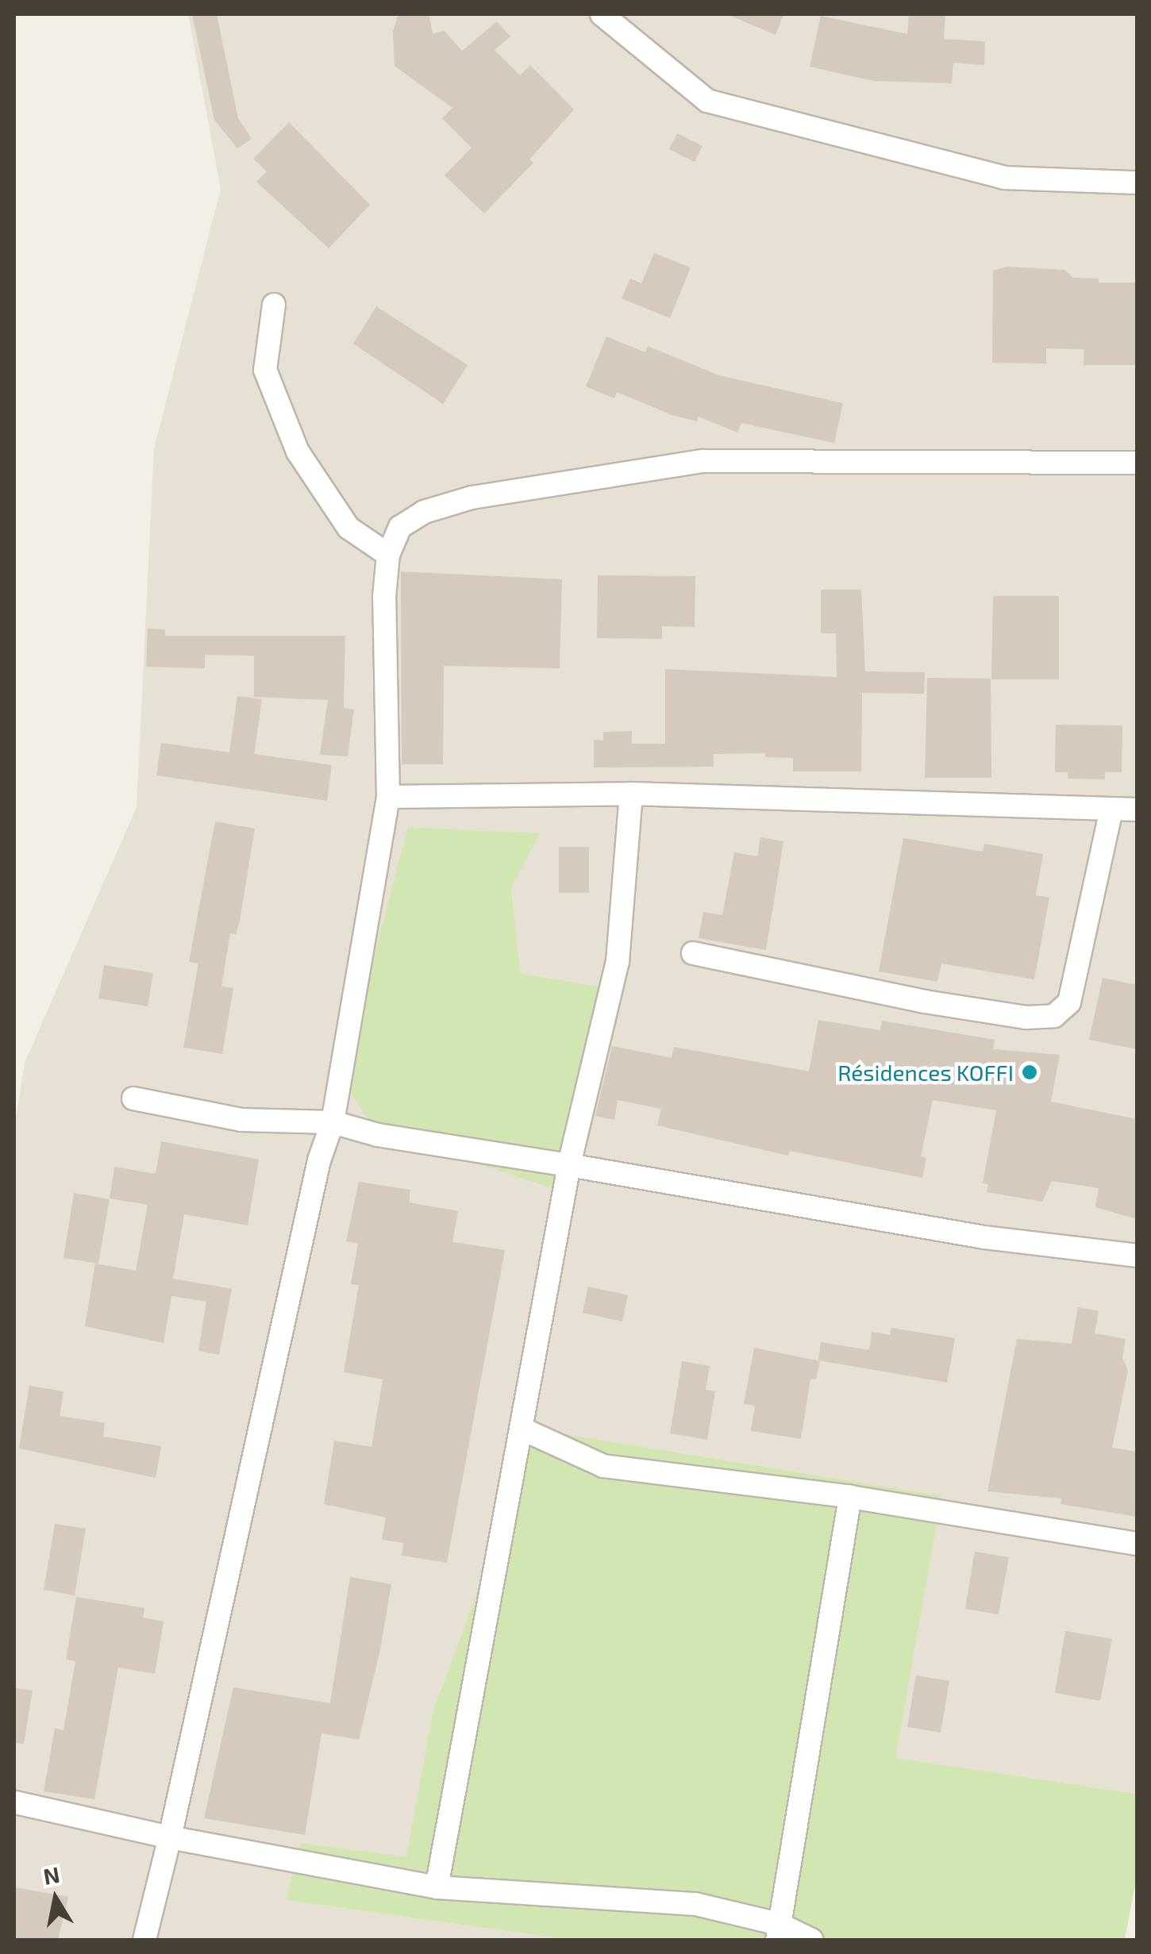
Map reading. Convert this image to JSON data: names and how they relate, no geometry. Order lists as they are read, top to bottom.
{
  "places": ["Résidences KOFFI"],
  "north": "top"
}
